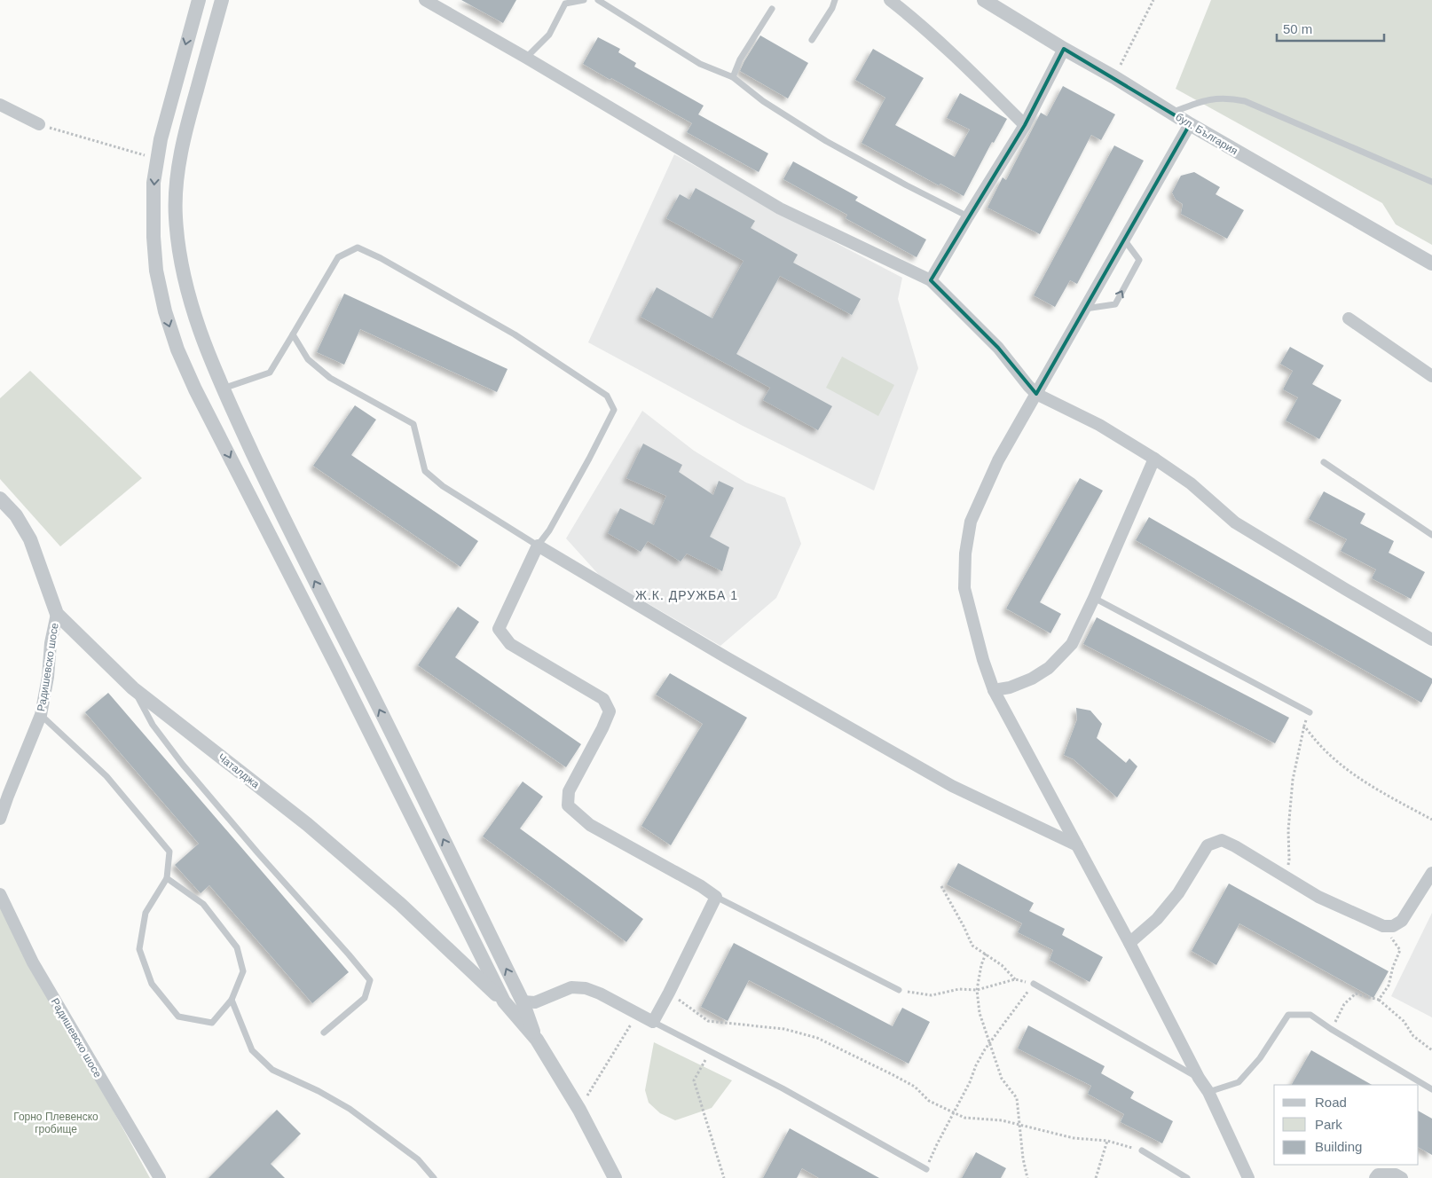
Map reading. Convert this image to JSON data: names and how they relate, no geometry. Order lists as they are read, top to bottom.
{
  "streets": {
    "street": ["бул. България", "Радишевско шосе", "Чаталджа"]
  },
  "crossings": [
    ["Радишевско шосе", "Чаталджа"]
  ],
  "districts": ["Ж.К. ДРУЖБА 1"],
  "parks": ["Горно Плевенско гробище"],
  "legend": ["Road", "Park", "Building"],
  "scale_bar": "50 m"
}
